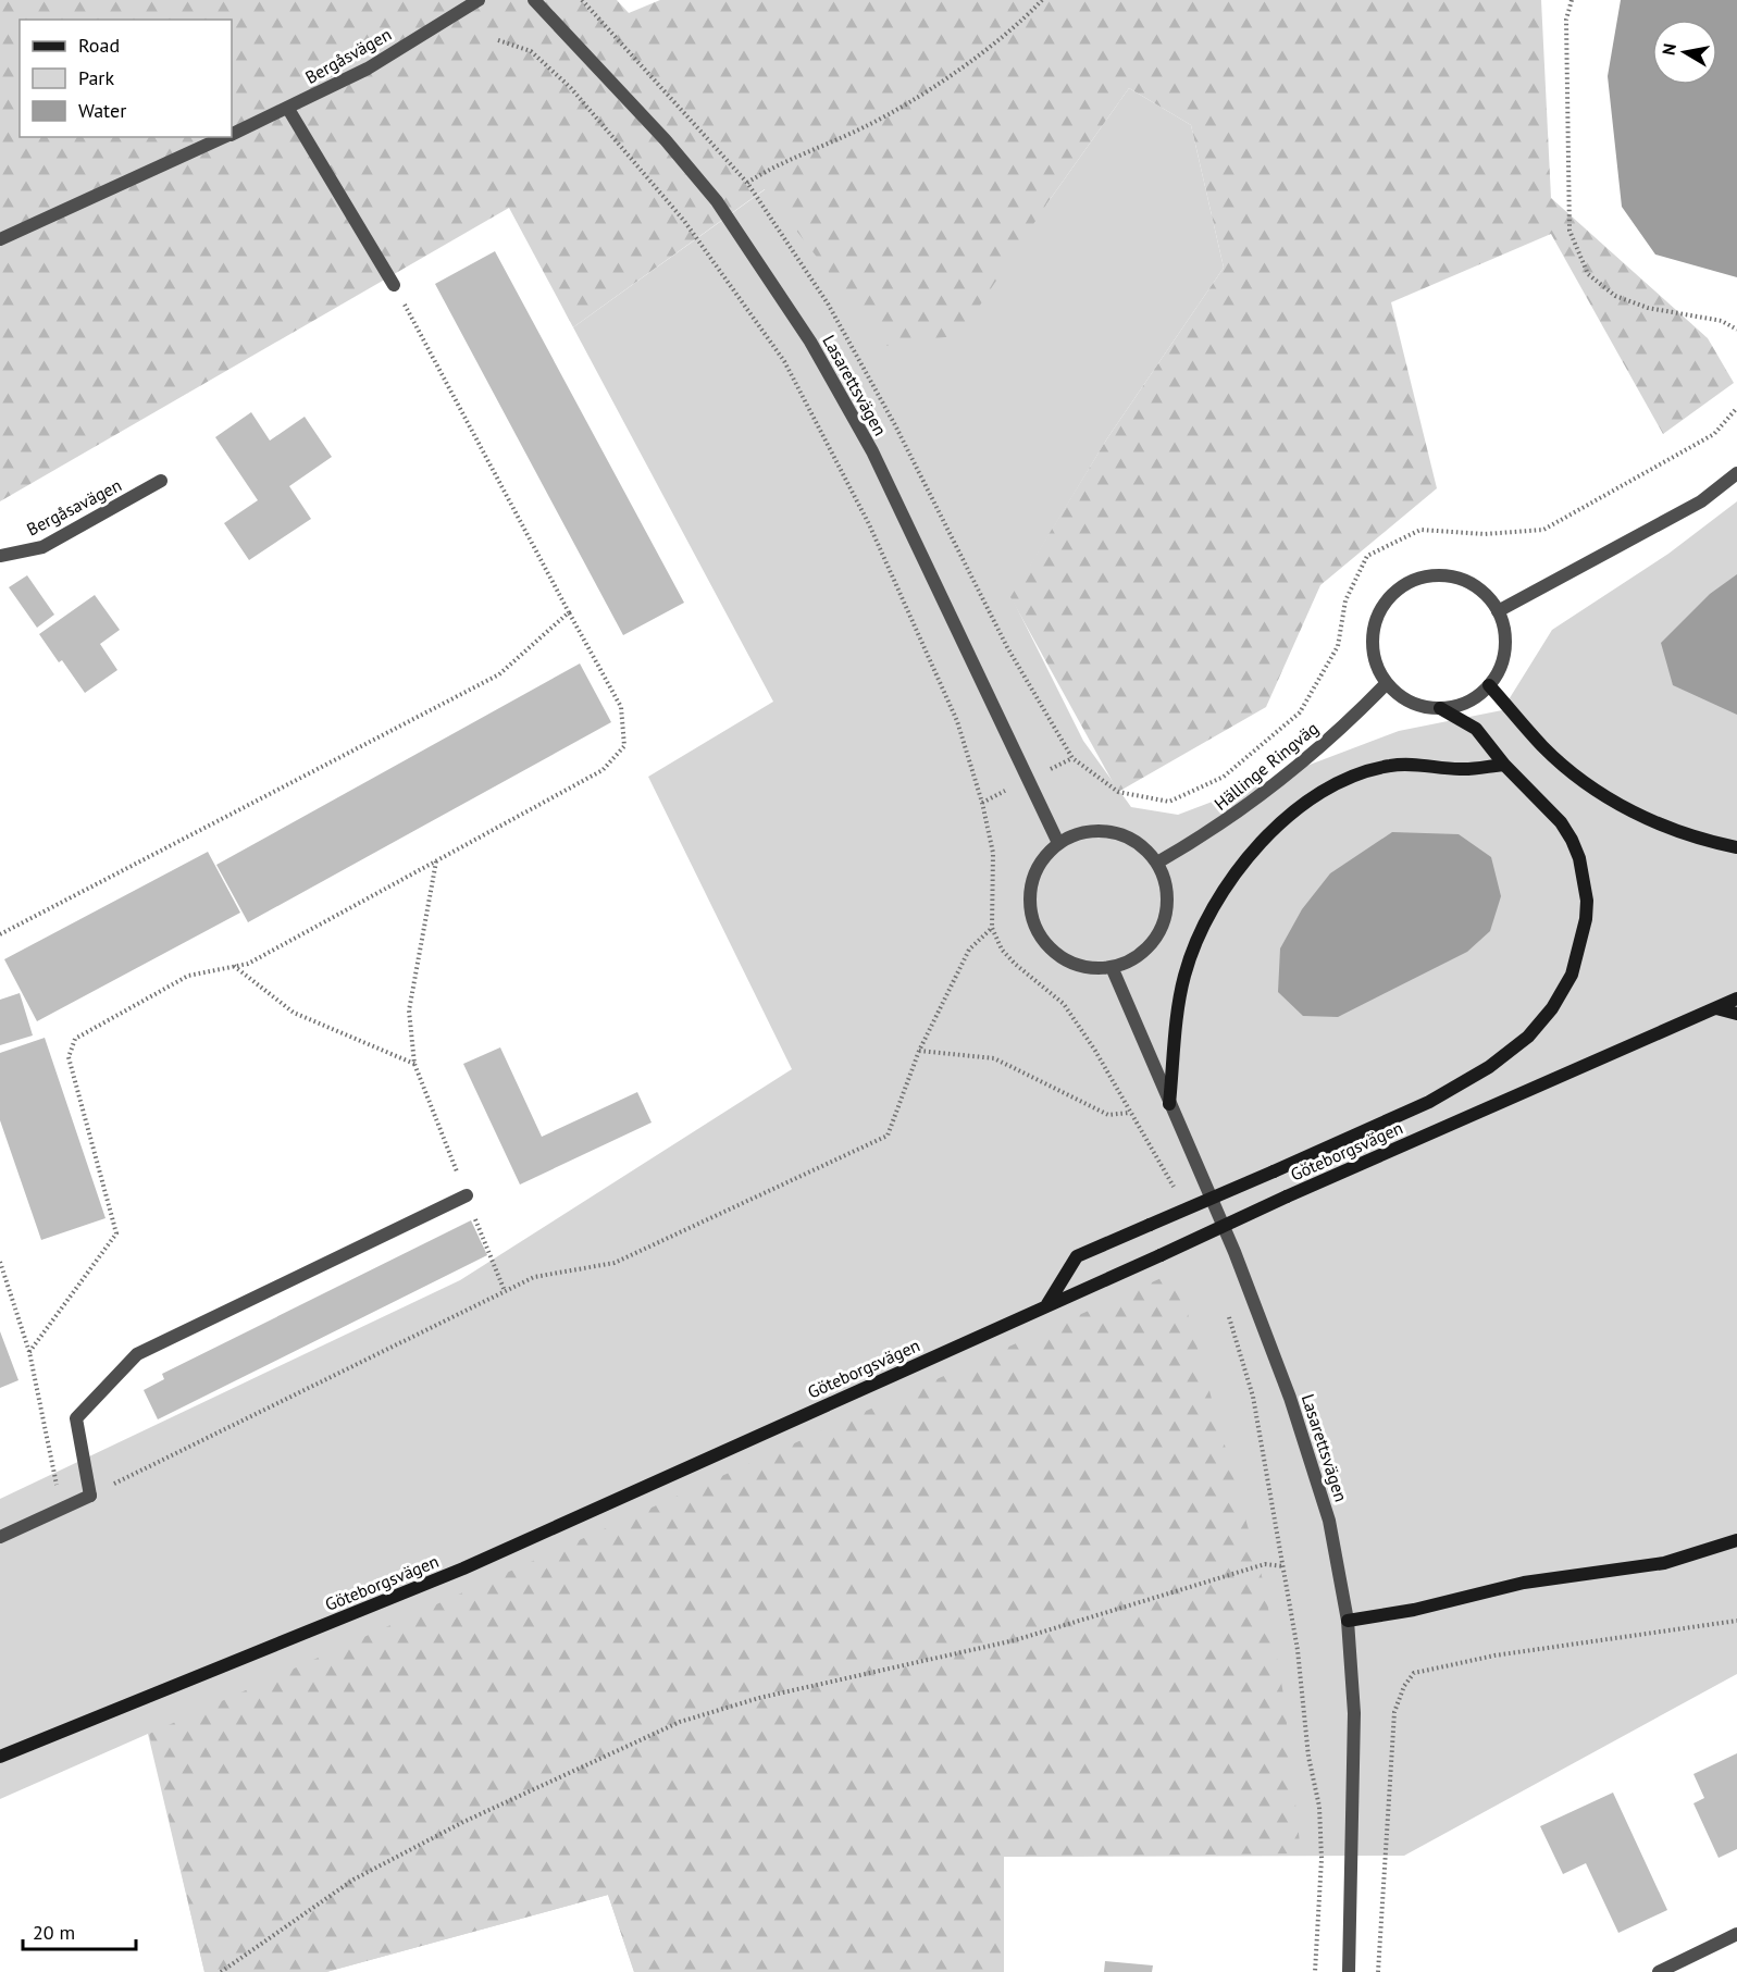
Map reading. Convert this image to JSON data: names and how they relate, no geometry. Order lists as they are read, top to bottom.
{
  "streets": {
    "main road": ["Göteborgsvägen"],
    "street": [
      "Bergåsvägen",
      "Lasarettsvägen",
      "Bergåsavägen",
      "Hällinge Ringväg"
    ]
  },
  "crossings": [
    ["Lasarettsvägen", "Hällinge Ringväg"]
  ],
  "legend": ["Road", "Park", "Water"],
  "scale_bar": "20 m",
  "north": "left"
}
